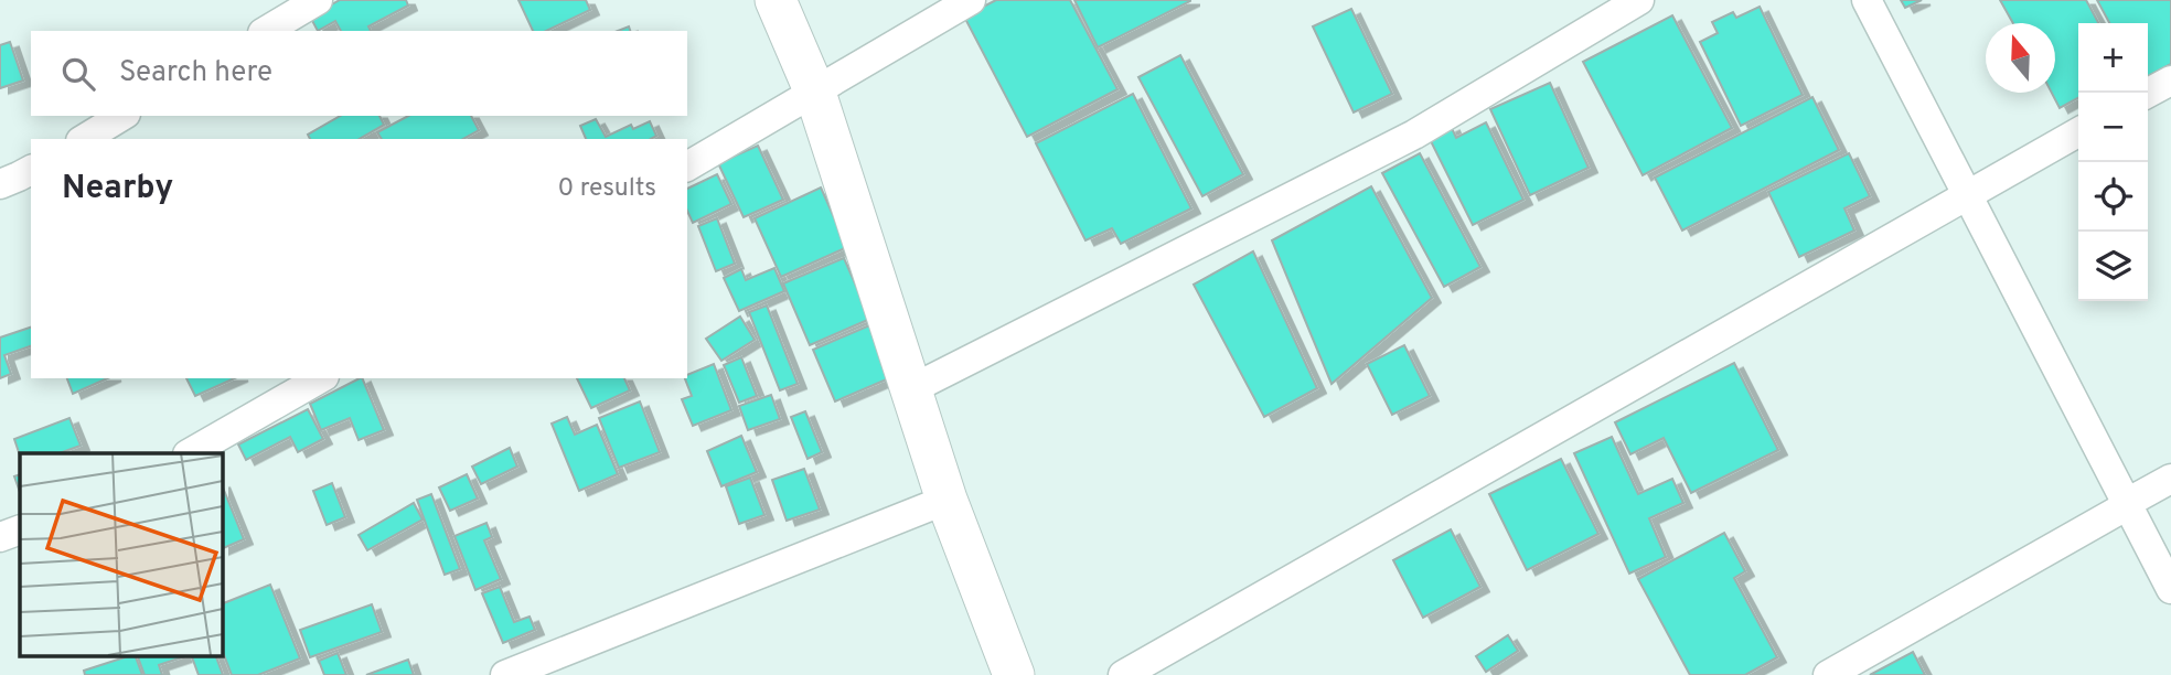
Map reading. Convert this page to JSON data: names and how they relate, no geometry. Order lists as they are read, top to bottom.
{
  "north": "top",
  "page": {
    "map_buttons": ["+", "−"],
    "search": "Search here",
    "heading": ["Nearby", "0 results"]
  }
}
